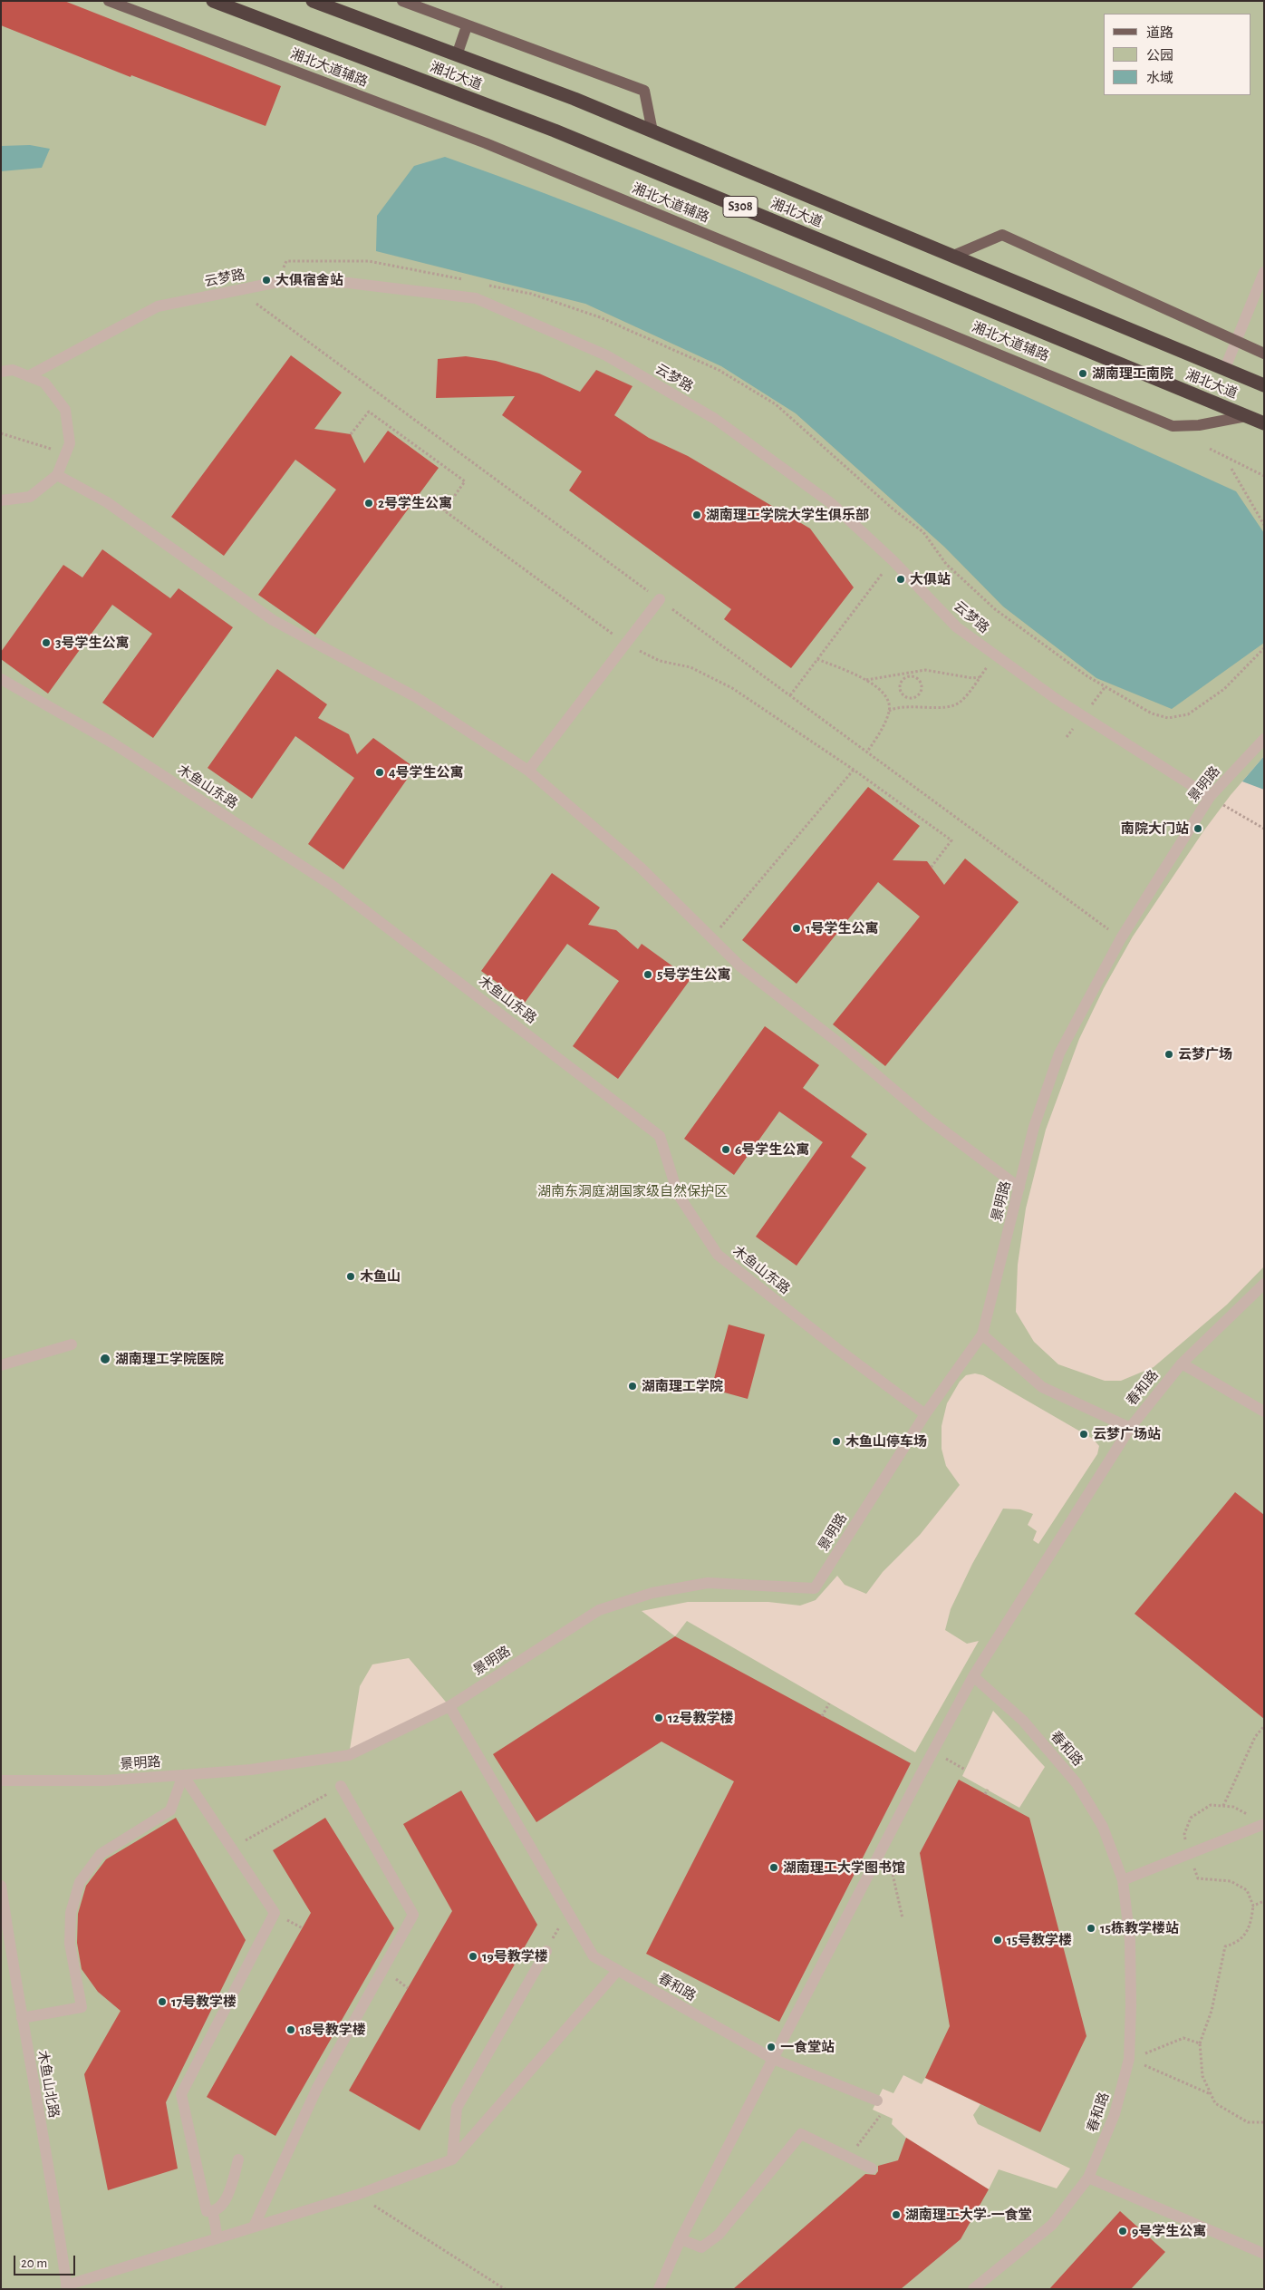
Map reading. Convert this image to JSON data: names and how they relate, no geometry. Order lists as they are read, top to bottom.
{
  "streets": {
    "highway": ["湘北大道", "S308"],
    "main road": ["湘北大道辅路"],
    "street": [
      "云梦路",
      "景明路",
      "木鱼山东路",
      "春和路",
      "木鱼山北路"
    ]
  },
  "crossings": [
    ["湘北大道辅路", "湘北大道"],
    ["云梦路", "景明路"],
    ["景明路", "木鱼山东路"],
    ["景明路", "春和路"]
  ],
  "parks": ["湖南东洞庭湖国家级自然保护区"],
  "places": [
    "大俱宿舍站",
    "湖南理工南院",
    "2号学生公寓",
    "湖南理工学院大学生俱乐部",
    "大俱站",
    "3号学生公寓",
    "4号学生公寓",
    "南院大门站",
    "1号学生公寓",
    "5号学生公寓",
    "云梦广场",
    "6号学生公寓",
    "木鱼山",
    "湖南理工学院医院",
    "湖南理工学院",
    "云梦广场站",
    "木鱼山停车场",
    "12号教学楼",
    "湖南理工大学图书馆",
    "15栋教学楼站",
    "15号教学楼",
    "19号教学楼",
    "17号教学楼",
    "18号教学楼",
    "一食堂站",
    "湖南理工大学-一食堂",
    "9号学生公寓"
  ],
  "legend": ["道路", "公园", "水域"],
  "scale_bar": "20 m"
}
